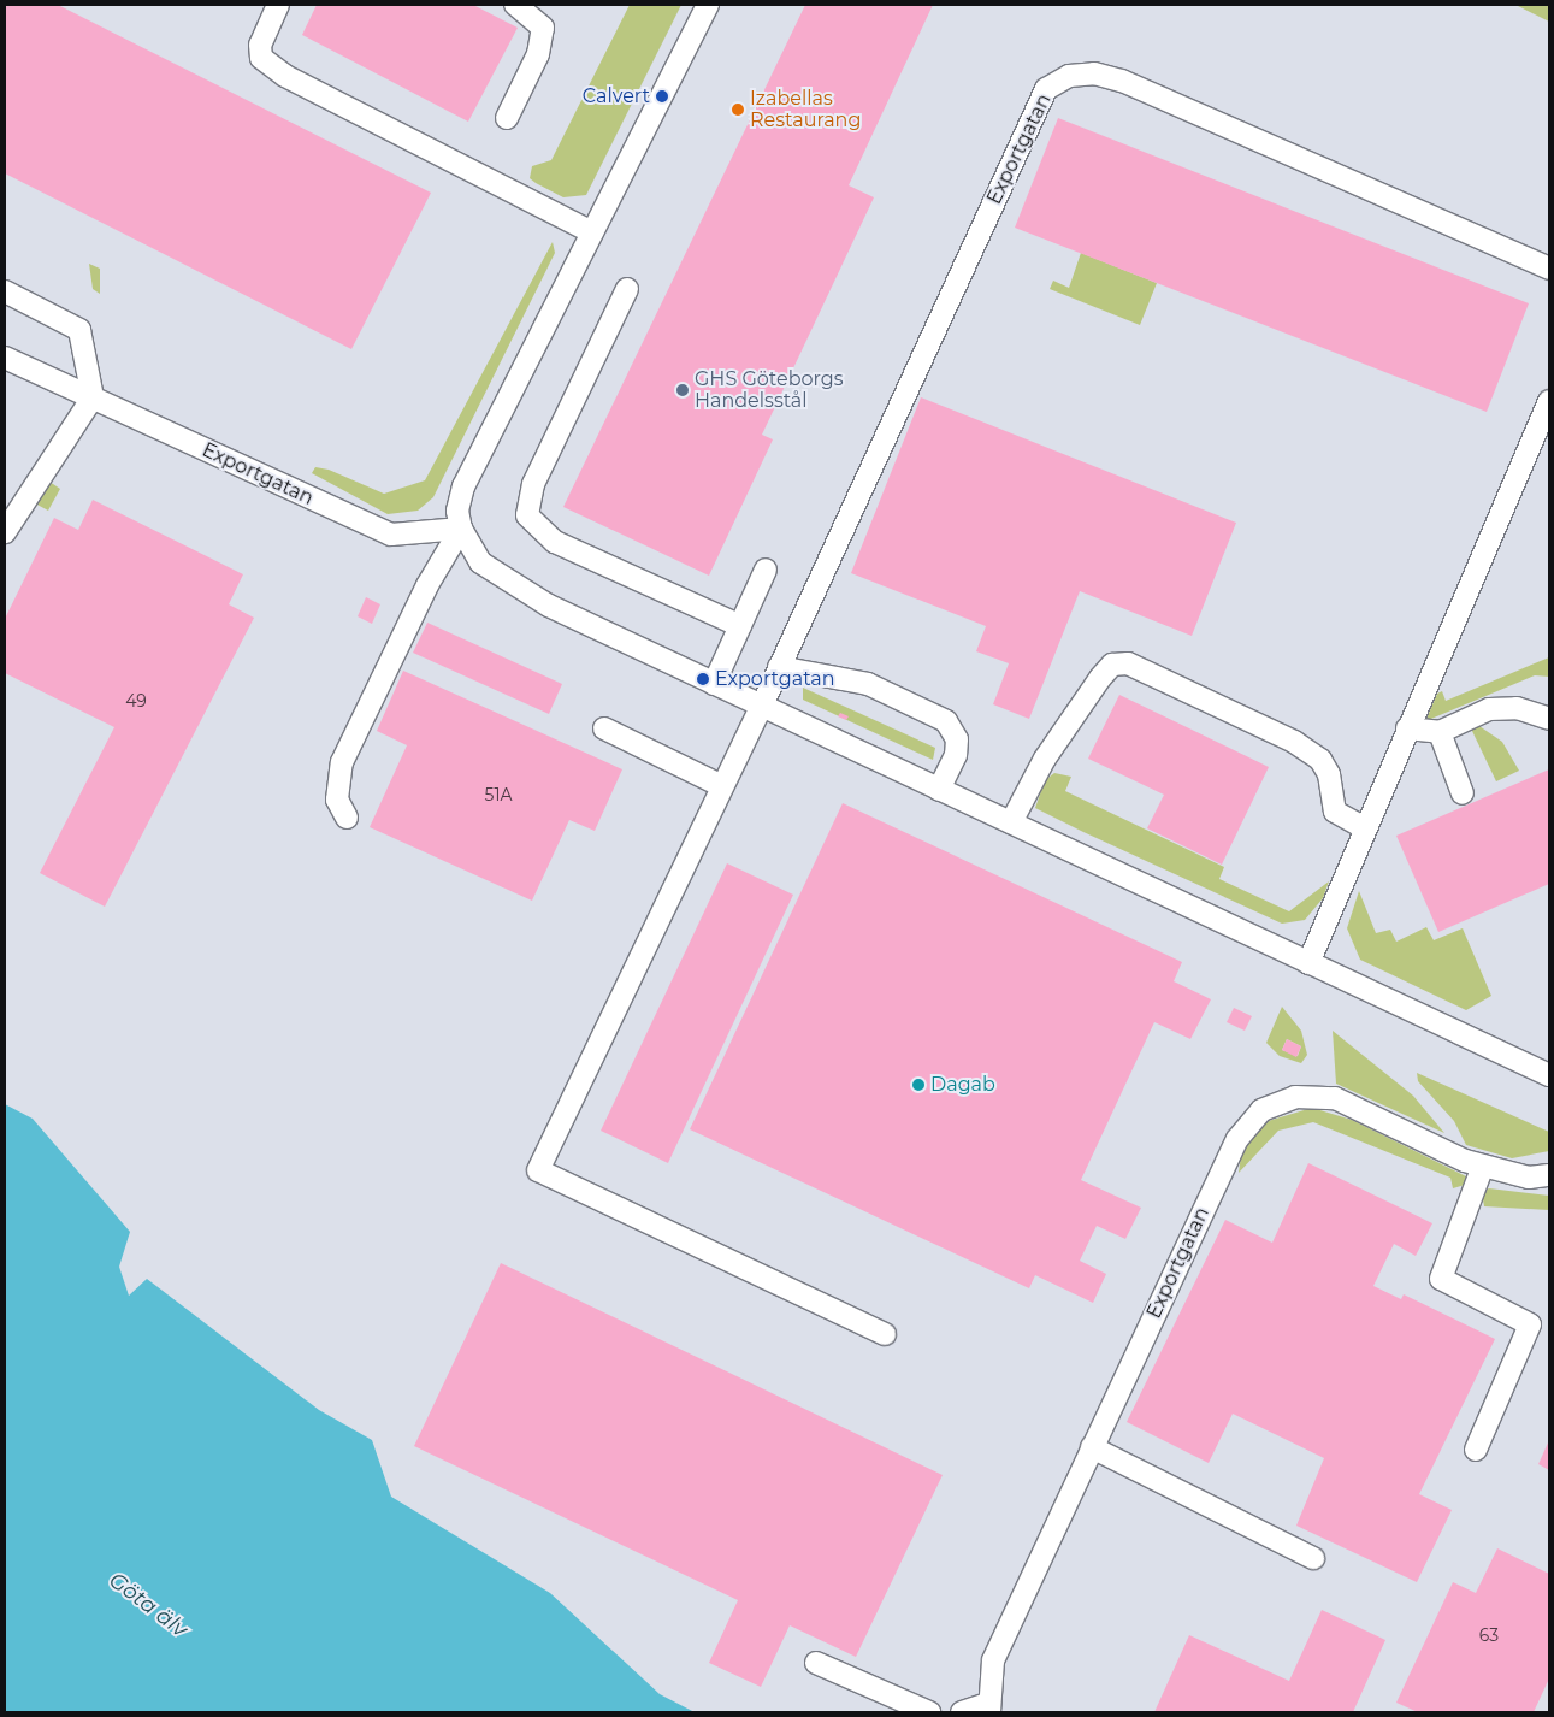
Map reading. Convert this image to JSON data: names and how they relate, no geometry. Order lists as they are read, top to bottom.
{
  "streets": {
    "street": ["Exportgatan"]
  },
  "water": ["Göta älv"],
  "places": [
    "Calvert",
    "Izabellas Restaurang",
    "GHS Göteborgs Handelsstål",
    "Exportgatan",
    "Dagab"
  ],
  "house_numbers": ["49", "51A", "63"]
}
